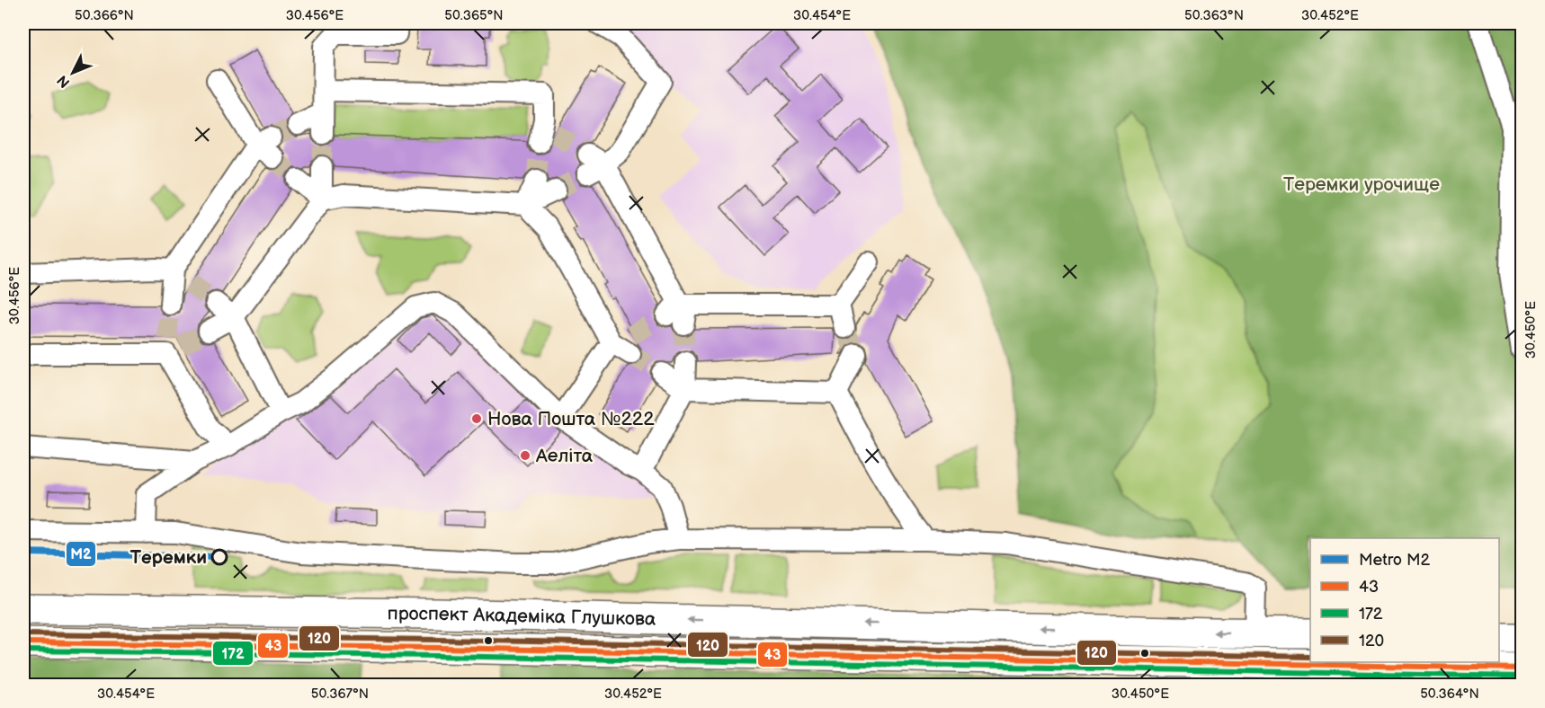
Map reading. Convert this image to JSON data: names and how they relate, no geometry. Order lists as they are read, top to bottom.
{
  "streets": {
    "highway": ["проспект Академіка Глушкова"]
  },
  "parks": ["Теремки урочище"],
  "places": ["Нова Пошта №222", "Аеліта", "Теремки"],
  "lines": [
    "metro line M2",
    "transit line 120",
    "transit line 43",
    "transit line 172"
  ],
  "legend": [
    "Metro M2",
    "43",
    "172",
    "120"
  ],
  "north": "bottom left",
  "coordinates": [
    "50.366°N",
    "30.456°E",
    "50.365°N",
    "30.454°E",
    "50.363°N",
    "30.452°E",
    "30.450°E",
    "50.367°N",
    "50.364°N"
  ]
}
